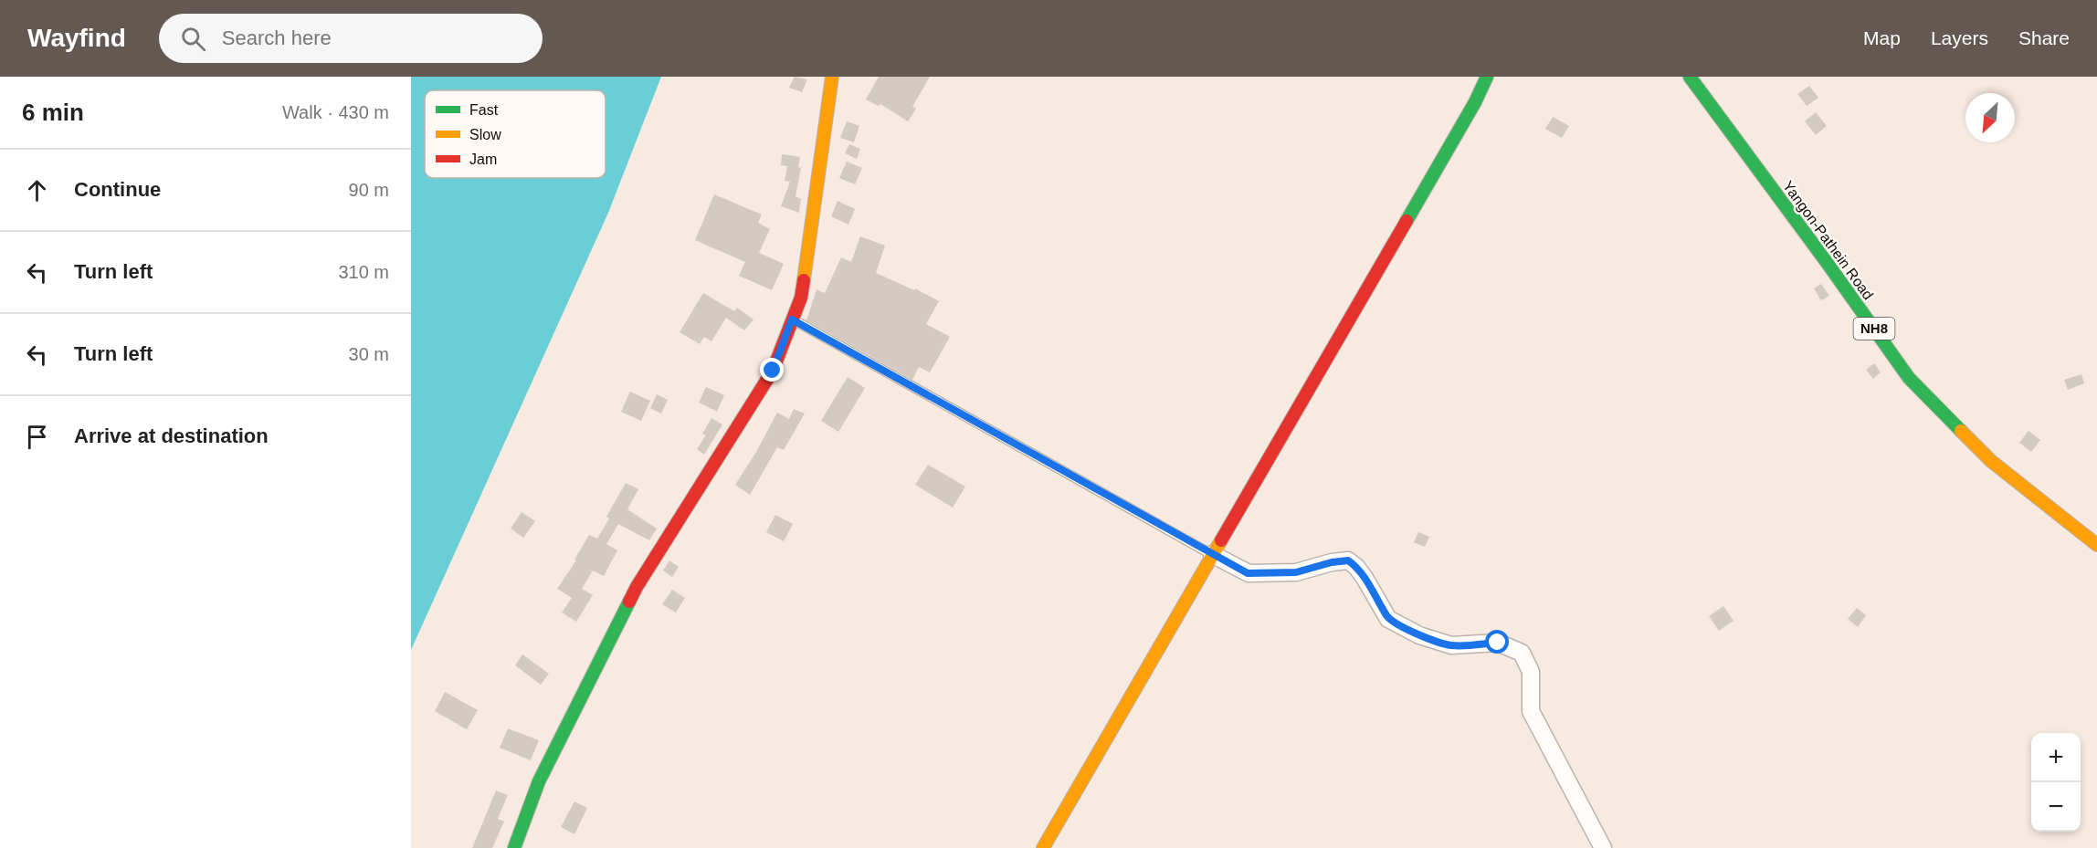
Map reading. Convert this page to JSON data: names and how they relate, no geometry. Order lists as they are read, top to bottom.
{
  "streets": {
    "main road": ["Yangon-Pathein Road", "NH8"]
  },
  "legend": ["Fast", "Slow", "Jam"],
  "north": "bottom left",
  "page": {
    "header": "Wayfind",
    "search": "Search here",
    "nav": ["Map", "Layers", "Share"],
    "heading": ["6 min", "Walk · 430 m"],
    "list": [
      ["Continue", "90 m"],
      ["Turn left", "310 m"],
      ["Turn left", "30 m"],
      "Arrive at destination"
    ],
    "map_buttons": ["+", "−"]
  }
}
